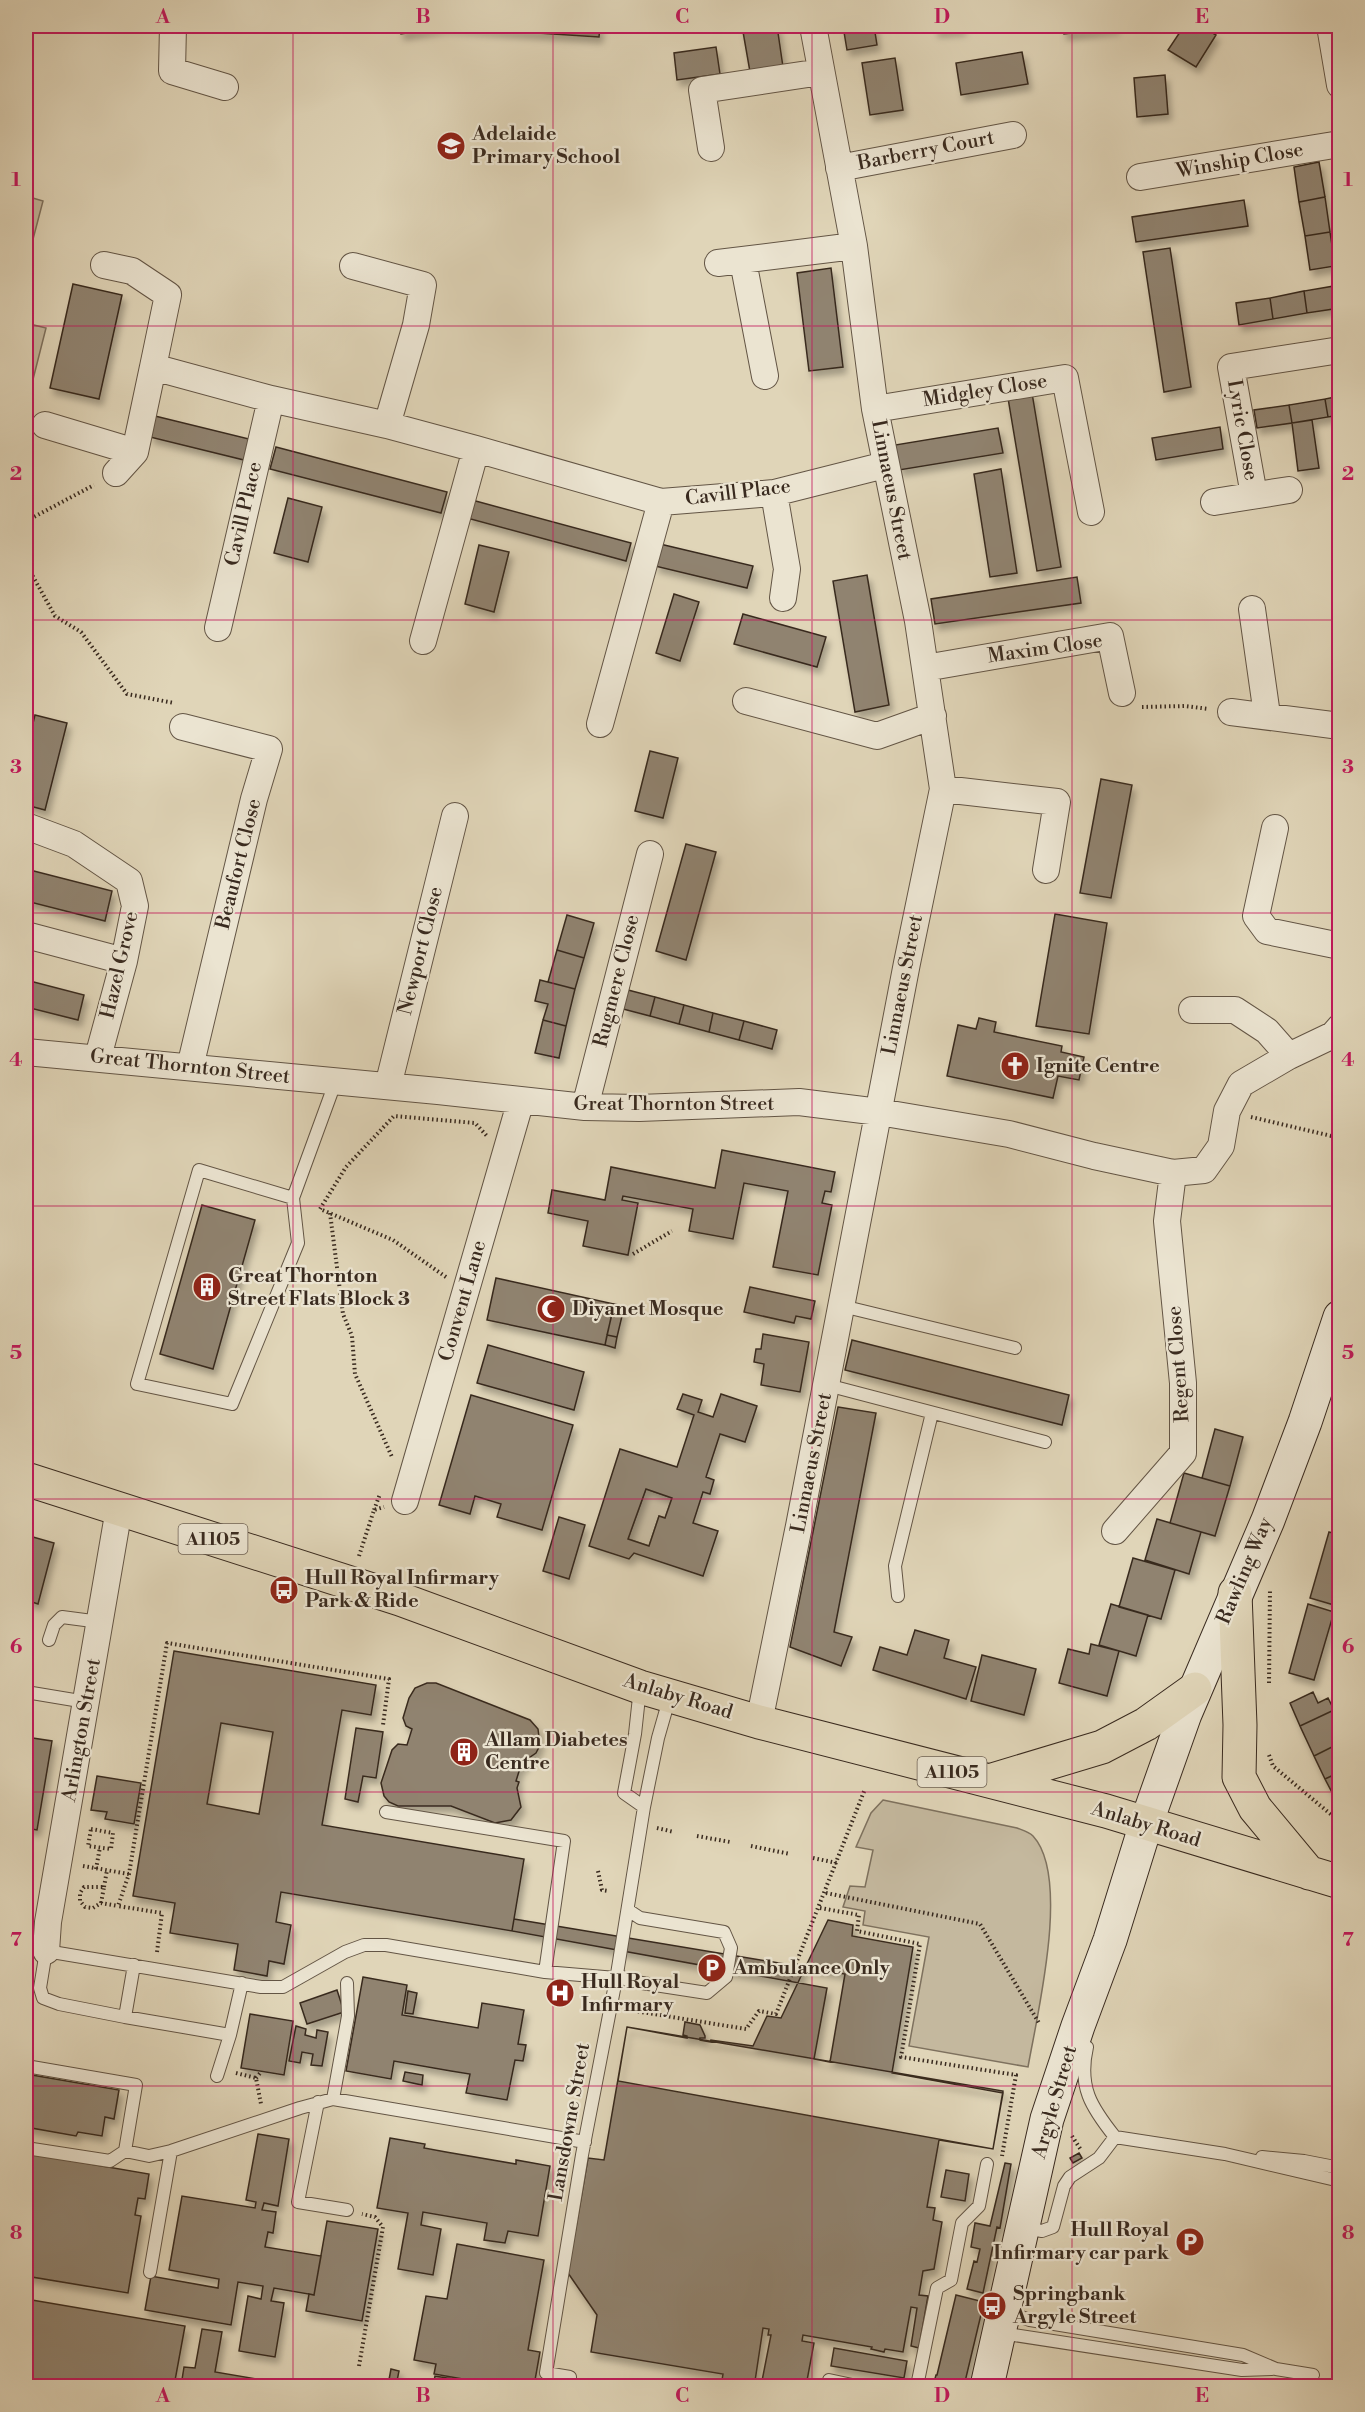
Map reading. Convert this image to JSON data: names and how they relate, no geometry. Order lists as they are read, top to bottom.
{
  "streets": {
    "main road": ["A1105", "Anlaby Road"],
    "street": [
      "Barberry Court",
      "Winship Close",
      "Midgley Close",
      "Lyric Close",
      "Linnaeus Street",
      "Cavill Place",
      "Maxim Close",
      "Beaufort Close",
      "Newport Close",
      "Hazel Grove",
      "Rugmere Close",
      "Great Thornton Street",
      "Convent Lane",
      "Regent Close",
      "Rawling Way",
      "Arlington Street",
      "Argyle Street"
    ],
    "lane": ["Lansdowne Street"]
  },
  "crossings": [
    ["Barberry Court", "Linnaeus Street"],
    ["Midgley Close", "Linnaeus Street"],
    ["Linnaeus Street", "Cavill Place"],
    ["Linnaeus Street", "Maxim Close"],
    ["Linnaeus Street", "Great Thornton Street"],
    ["Linnaeus Street", "Anlaby Road"],
    ["Beaufort Close", "Great Thornton Street"],
    ["Newport Close", "Great Thornton Street"],
    ["Hazel Grove", "Great Thornton Street"],
    ["Rugmere Close", "Great Thornton Street"],
    ["Great Thornton Street", "Convent Lane"],
    ["Great Thornton Street", "Regent Close"],
    ["Rawling Way", "Anlaby Road"],
    ["Rawling Way", "Argyle Street"],
    ["Anlaby Road", "Arlington Street"],
    ["Anlaby Road", "Argyle Street"],
    ["Anlaby Road", "Lansdowne Street"]
  ],
  "places": {
    "school or university": ["Adelaide Primary School"],
    "church": ["Ignite Centre"],
    "building": ["Great Thornton Street Flats Block 3", "Allam Diabetes Centre"],
    "mosque": ["Diyanet Mosque"],
    "bus stop": ["Hull Royal Infirmary Park & Ride", "Springbank Argyle Street"],
    "parking": ["Ambulance Only", "Hull Royal Infirmary car park"],
    "hospital": ["Hull Royal Infirmary"]
  },
  "grid": {
    "columns": [
      "A",
      "B",
      "C",
      "D",
      "E"
    ],
    "rows": [
      "1",
      "2",
      "3",
      "4",
      "5",
      "6",
      "7",
      "8"
    ]
  }
}
